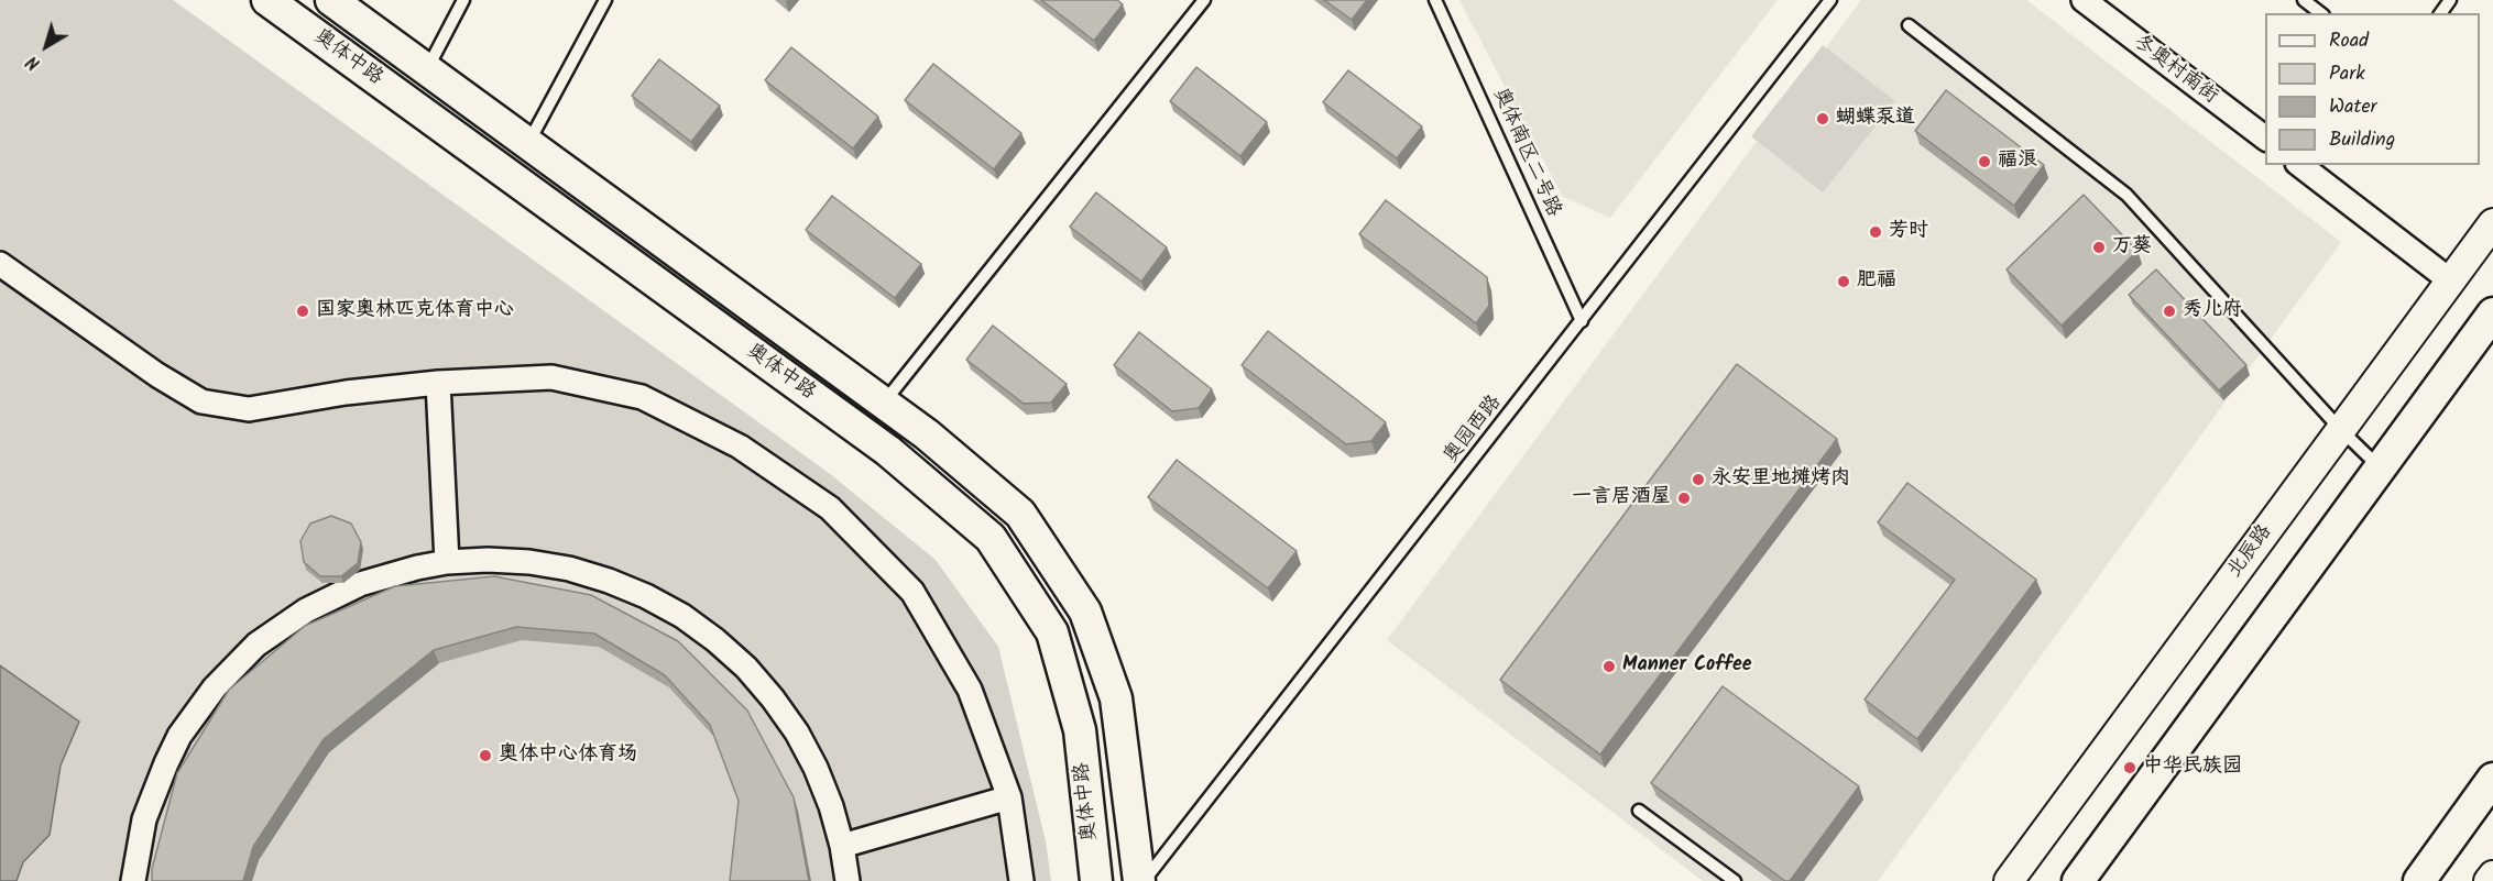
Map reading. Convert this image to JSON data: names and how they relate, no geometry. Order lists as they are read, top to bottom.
{
  "streets": {
    "main road": ["奥体中路"],
    "street": ["冬奥村南街", "北辰路"],
    "lane": ["奥体南区二号路", "奥园西路"]
  },
  "crossings": [
    ["奥体中路", "奥园西路"],
    ["奥体南区二号路", "奥园西路"]
  ],
  "places": [
    "蝴蝶泵道",
    "福浪",
    "芳时",
    "万葵",
    "肥福",
    "国家奥林匹克体育中心",
    "秀儿府",
    "永安里地摊烤肉",
    "一言居酒屋",
    "Manner Coffee",
    "奥体中心体育场",
    "中华民族园"
  ],
  "legend": [
    "Road",
    "Park",
    "Water",
    "Building"
  ],
  "north": "bottom left"
}
